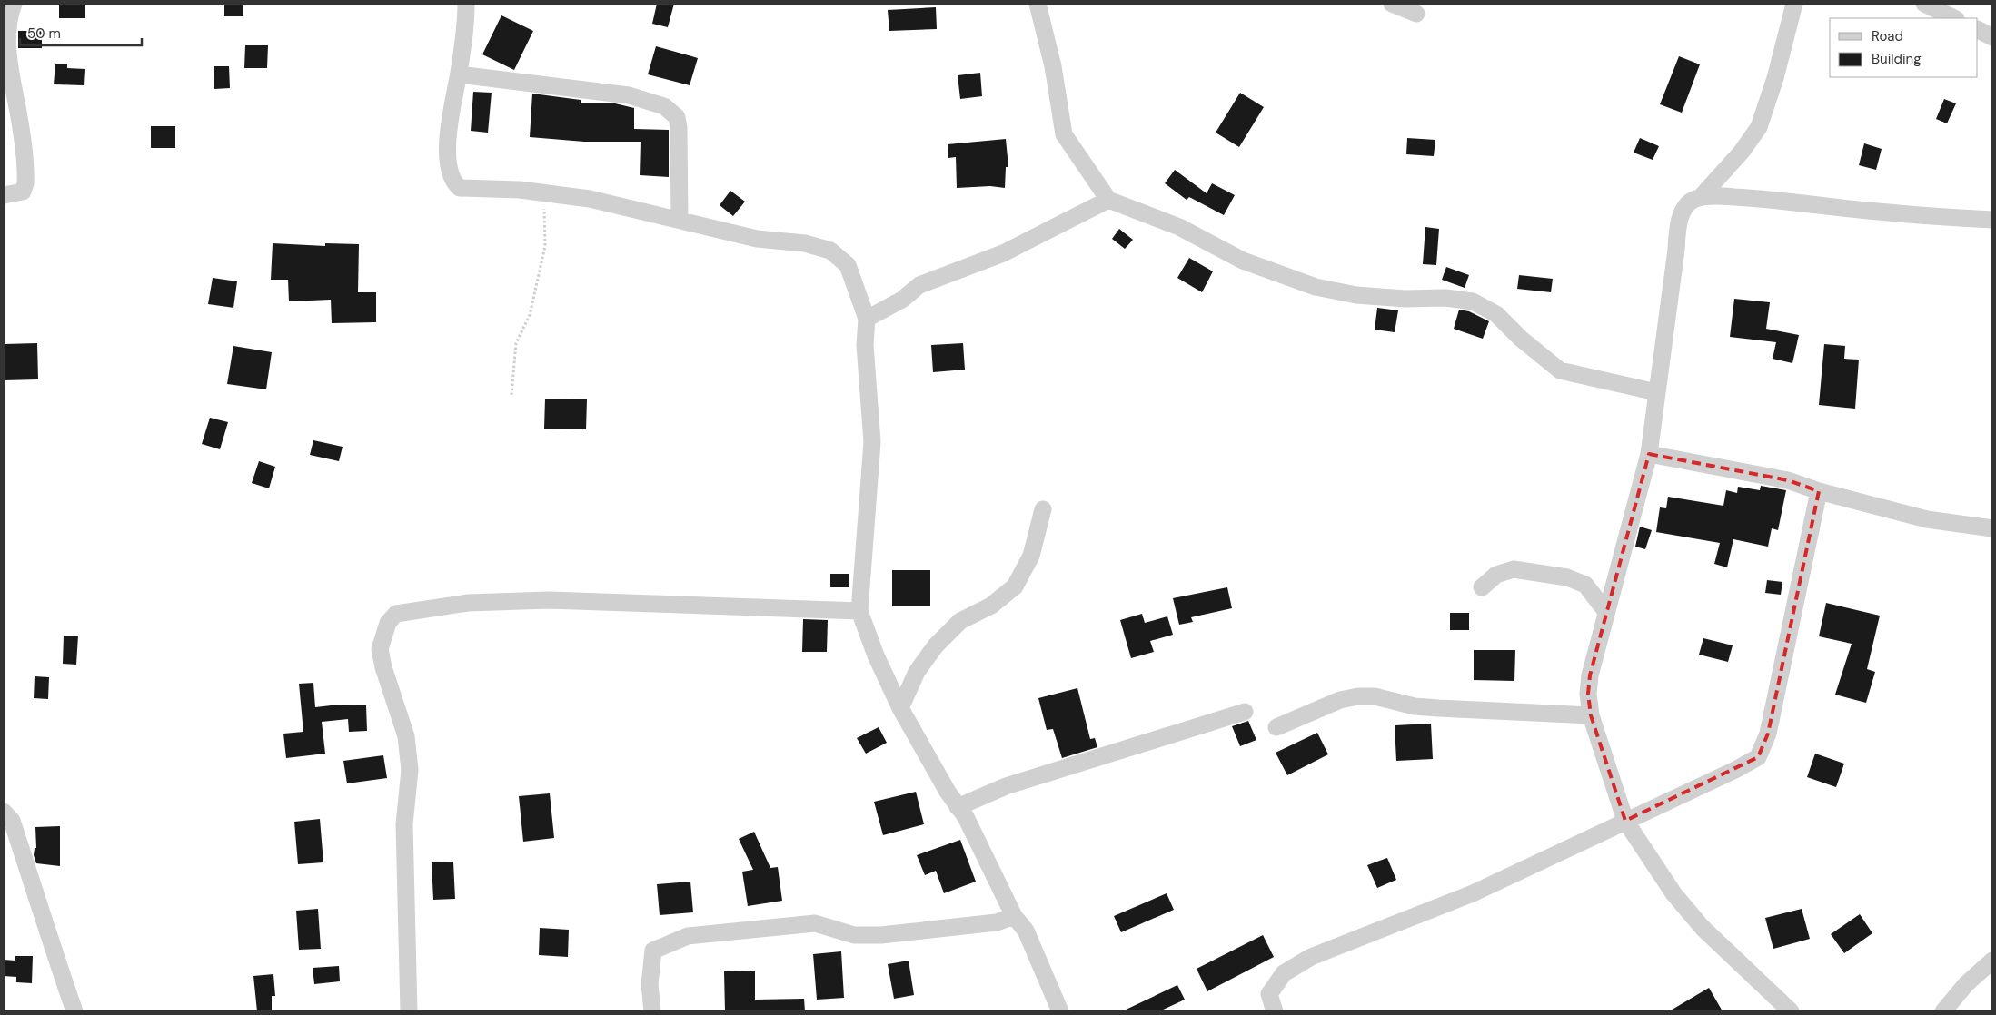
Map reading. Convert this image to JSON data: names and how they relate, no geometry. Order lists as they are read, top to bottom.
{
  "legend": ["Road", "Building"],
  "scale_bar": "50 m"
}
